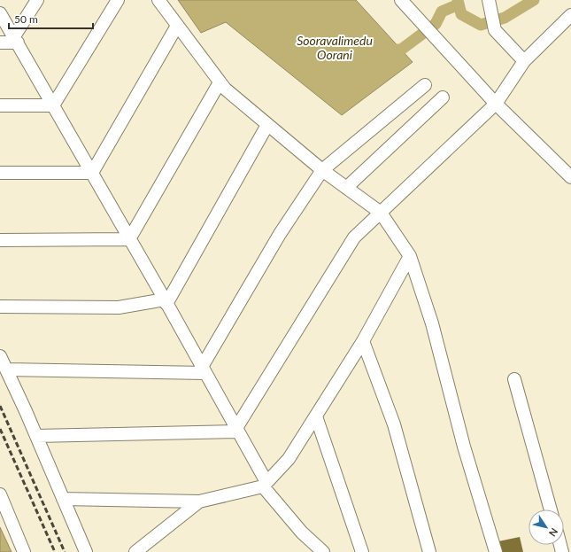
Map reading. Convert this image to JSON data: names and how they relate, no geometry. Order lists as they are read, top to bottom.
{
  "water": ["Sooravalimedu Oorani"],
  "scale_bar": "50 m",
  "north": "bottom right"
}
